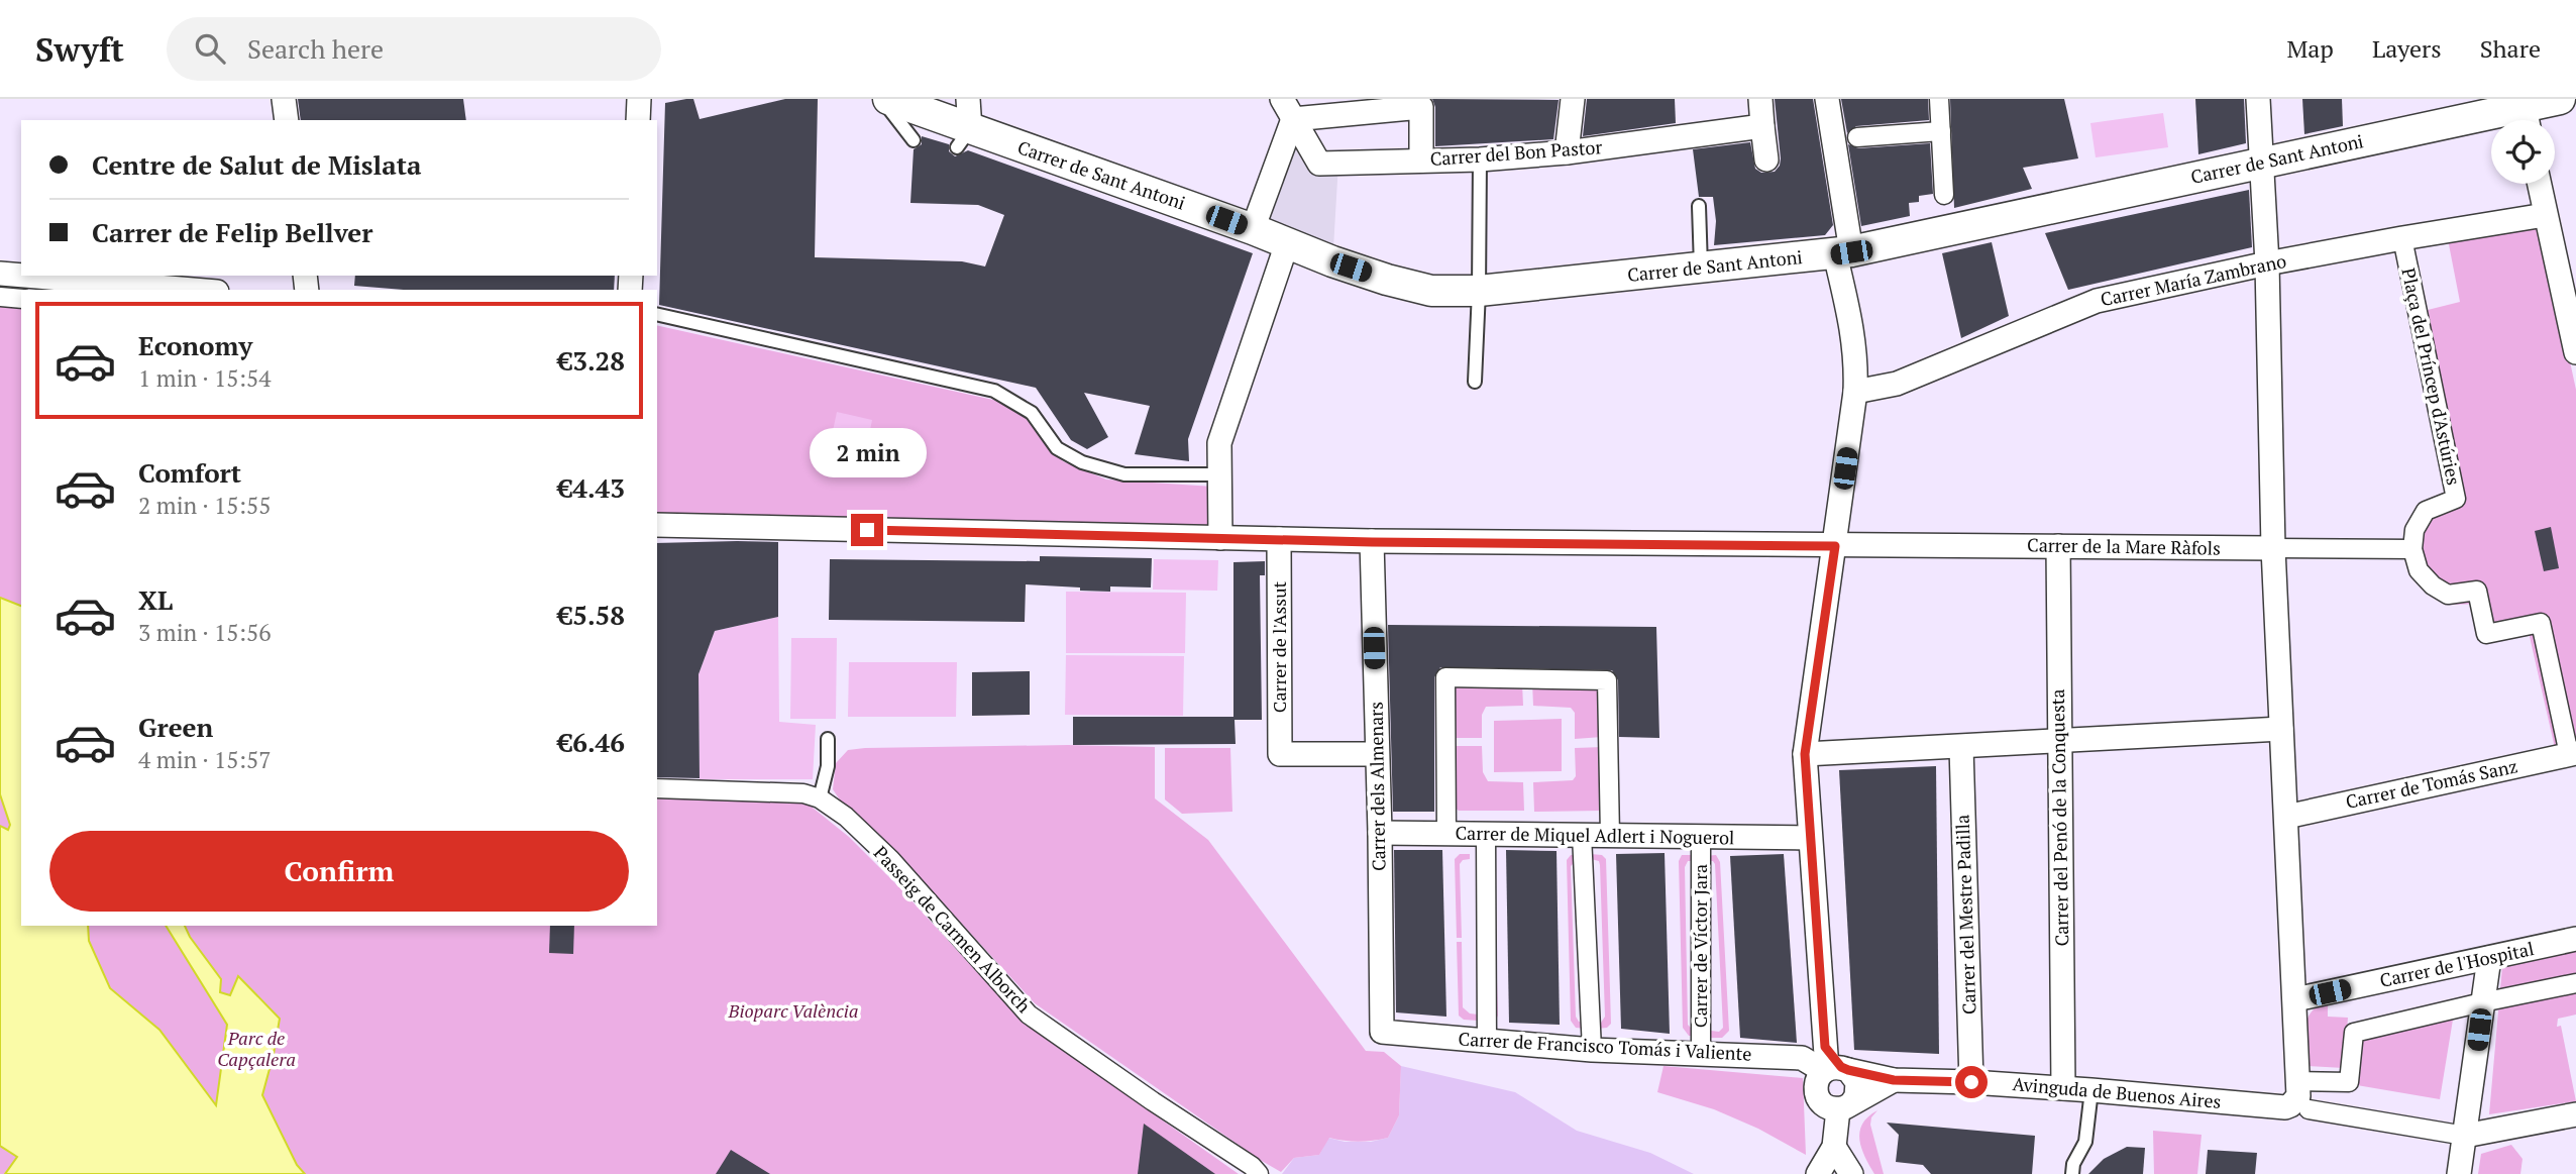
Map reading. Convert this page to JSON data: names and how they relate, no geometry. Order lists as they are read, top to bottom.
{
  "streets": {
    "street": [
      "Carrer del Bon Pastor",
      "Carrer de Sant Antoni",
      "Carrer María Zambrano",
      "Plaça del Príncep d'Astúries",
      "Carrer de la Mare Ràfols",
      "Carrer de l'Assut",
      "Carrer de Tomás Sanz",
      "Carrer dels Almenars",
      "Carrer del Penó de la Conquesta",
      "Carrer de Miquel Adlert i Noguerol",
      "Carrer del Mestre Padilla",
      "Passeig de Carmen Alborch",
      "Carrer de Víctor Jara",
      "Carrer de l'Hospital",
      "Carrer de Francisco Tomás i Valiente",
      "Avinguda de Buenos Aires"
    ]
  },
  "crossings": [
    ["Carrer María Zambrano", "Plaça del Príncep d'Astúries"],
    ["Plaça del Príncep d'Astúries", "Carrer de la Mare Ràfols"],
    ["Carrer de la Mare Ràfols", "Carrer de l'Assut"],
    ["Carrer de la Mare Ràfols", "Carrer dels Almenars"],
    ["Carrer de la Mare Ràfols", "Carrer del Penó de la Conquesta"],
    ["Carrer de l'Assut", "Carrer dels Almenars"],
    ["Carrer dels Almenars", "Carrer de Miquel Adlert i Noguerol"],
    ["Carrer dels Almenars", "Carrer de Francisco Tomás i Valiente"],
    ["Carrer del Penó de la Conquesta", "Avinguda de Buenos Aires"],
    ["Carrer de Miquel Adlert i Noguerol", "Carrer de Víctor Jara"],
    ["Carrer del Mestre Padilla", "Avinguda de Buenos Aires"],
    ["Carrer de Víctor Jara", "Carrer de Francisco Tomás i Valiente"],
    ["Carrer de Francisco Tomás i Valiente", "Avinguda de Buenos Aires"]
  ],
  "parks": ["Bioparc València", "Parc de Capçalera"],
  "page": {
    "header": "Swyft",
    "search": "Search here",
    "nav": ["Map", "Layers", "Share"],
    "banner": ["Centre de Salut de Mislata", "Carrer de Felip Bellver"],
    "list": [
      {
        "name": "Economy",
        "note": "1 min · 15:54",
        "value": "€3.28"
      },
      {
        "name": "Comfort",
        "note": "2 min · 15:55",
        "value": "€4.43"
      },
      {
        "name": "XL",
        "note": "3 min · 15:56",
        "value": "€5.58"
      },
      {
        "name": "Green",
        "note": "4 min · 15:57",
        "value": "€6.46"
      }
    ],
    "bubble": "2 min",
    "buttons": "Confirm"
  }
}
